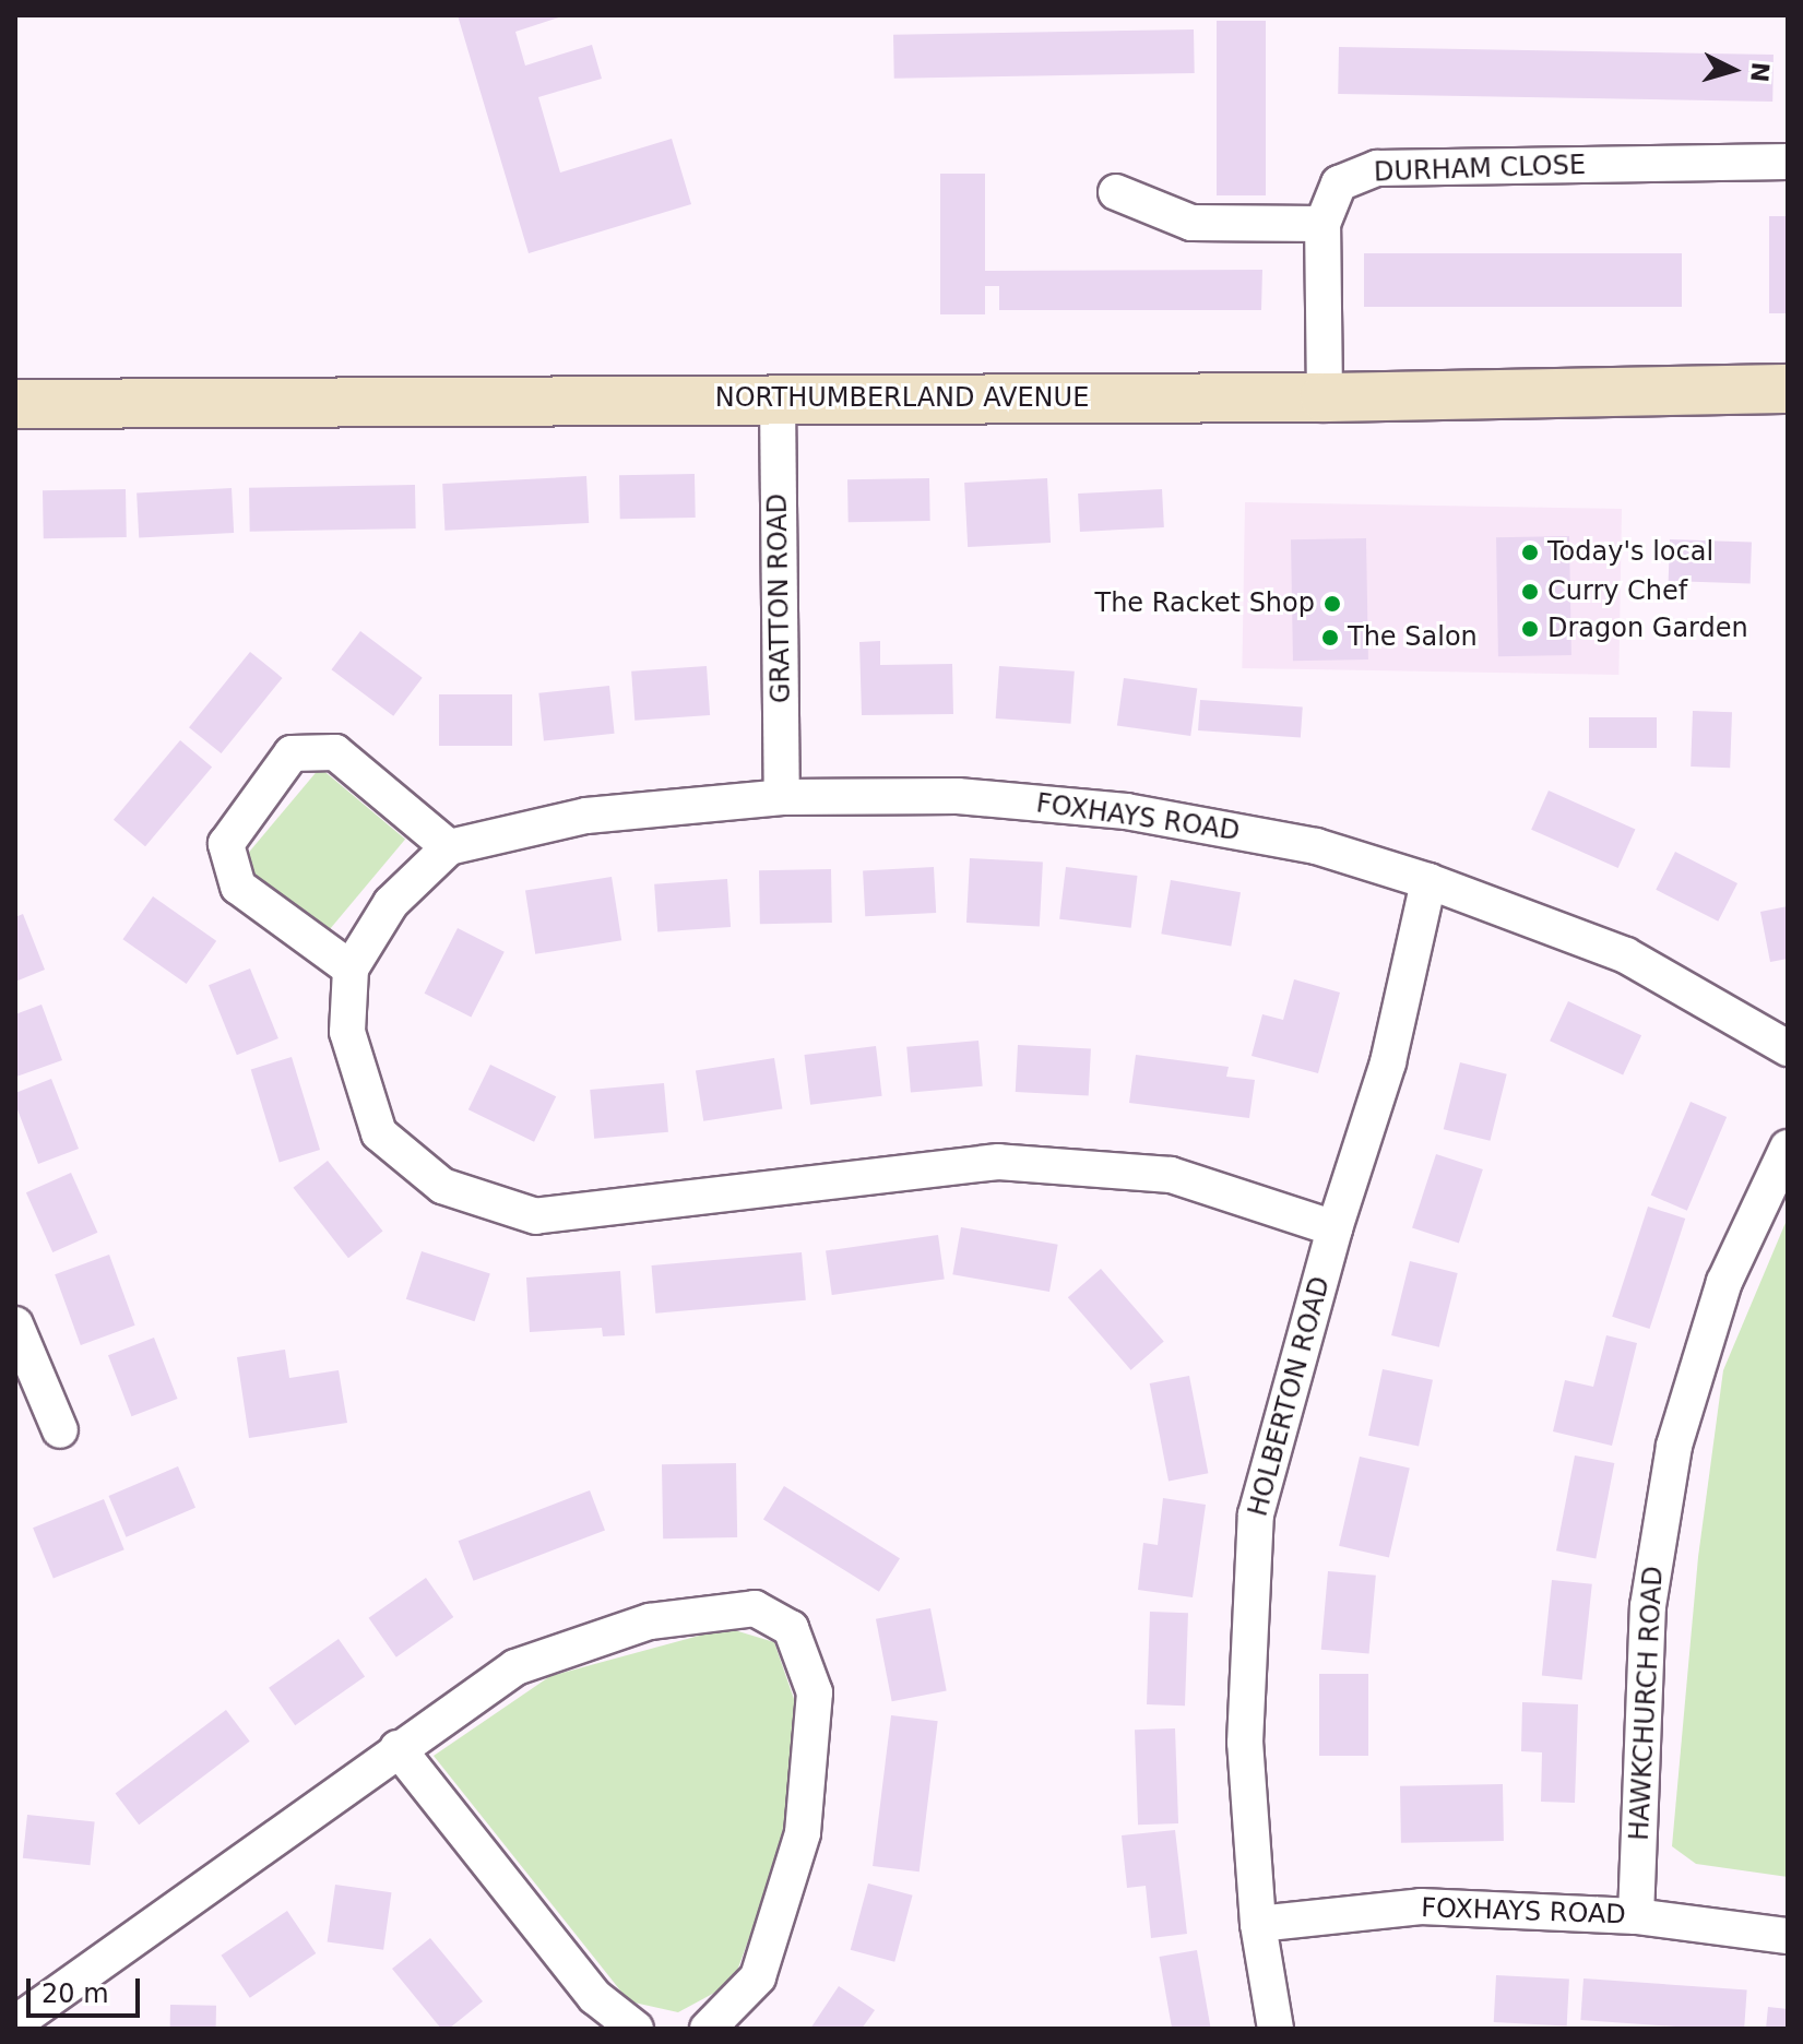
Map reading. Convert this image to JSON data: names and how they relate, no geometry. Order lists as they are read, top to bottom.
{
  "streets": {
    "street": [
      "DURHAM CLOSE",
      "NORTHUMBERLAND AVENUE",
      "GRATTON ROAD",
      "FOXHAYS ROAD",
      "HOLBERTON ROAD",
      "HAWKCHURCH ROAD"
    ]
  },
  "crossings": [
    ["DURHAM CLOSE", "NORTHUMBERLAND AVENUE"],
    ["NORTHUMBERLAND AVENUE", "GRATTON ROAD"],
    ["GRATTON ROAD", "FOXHAYS ROAD"],
    ["FOXHAYS ROAD", "HOLBERTON ROAD"],
    ["FOXHAYS ROAD", "HAWKCHURCH ROAD"]
  ],
  "places": [
    "Today's local",
    "Curry Chef",
    "The Racket Shop",
    "Dragon Garden",
    "The Salon"
  ],
  "scale_bar": "20 m",
  "north": "right"
}
